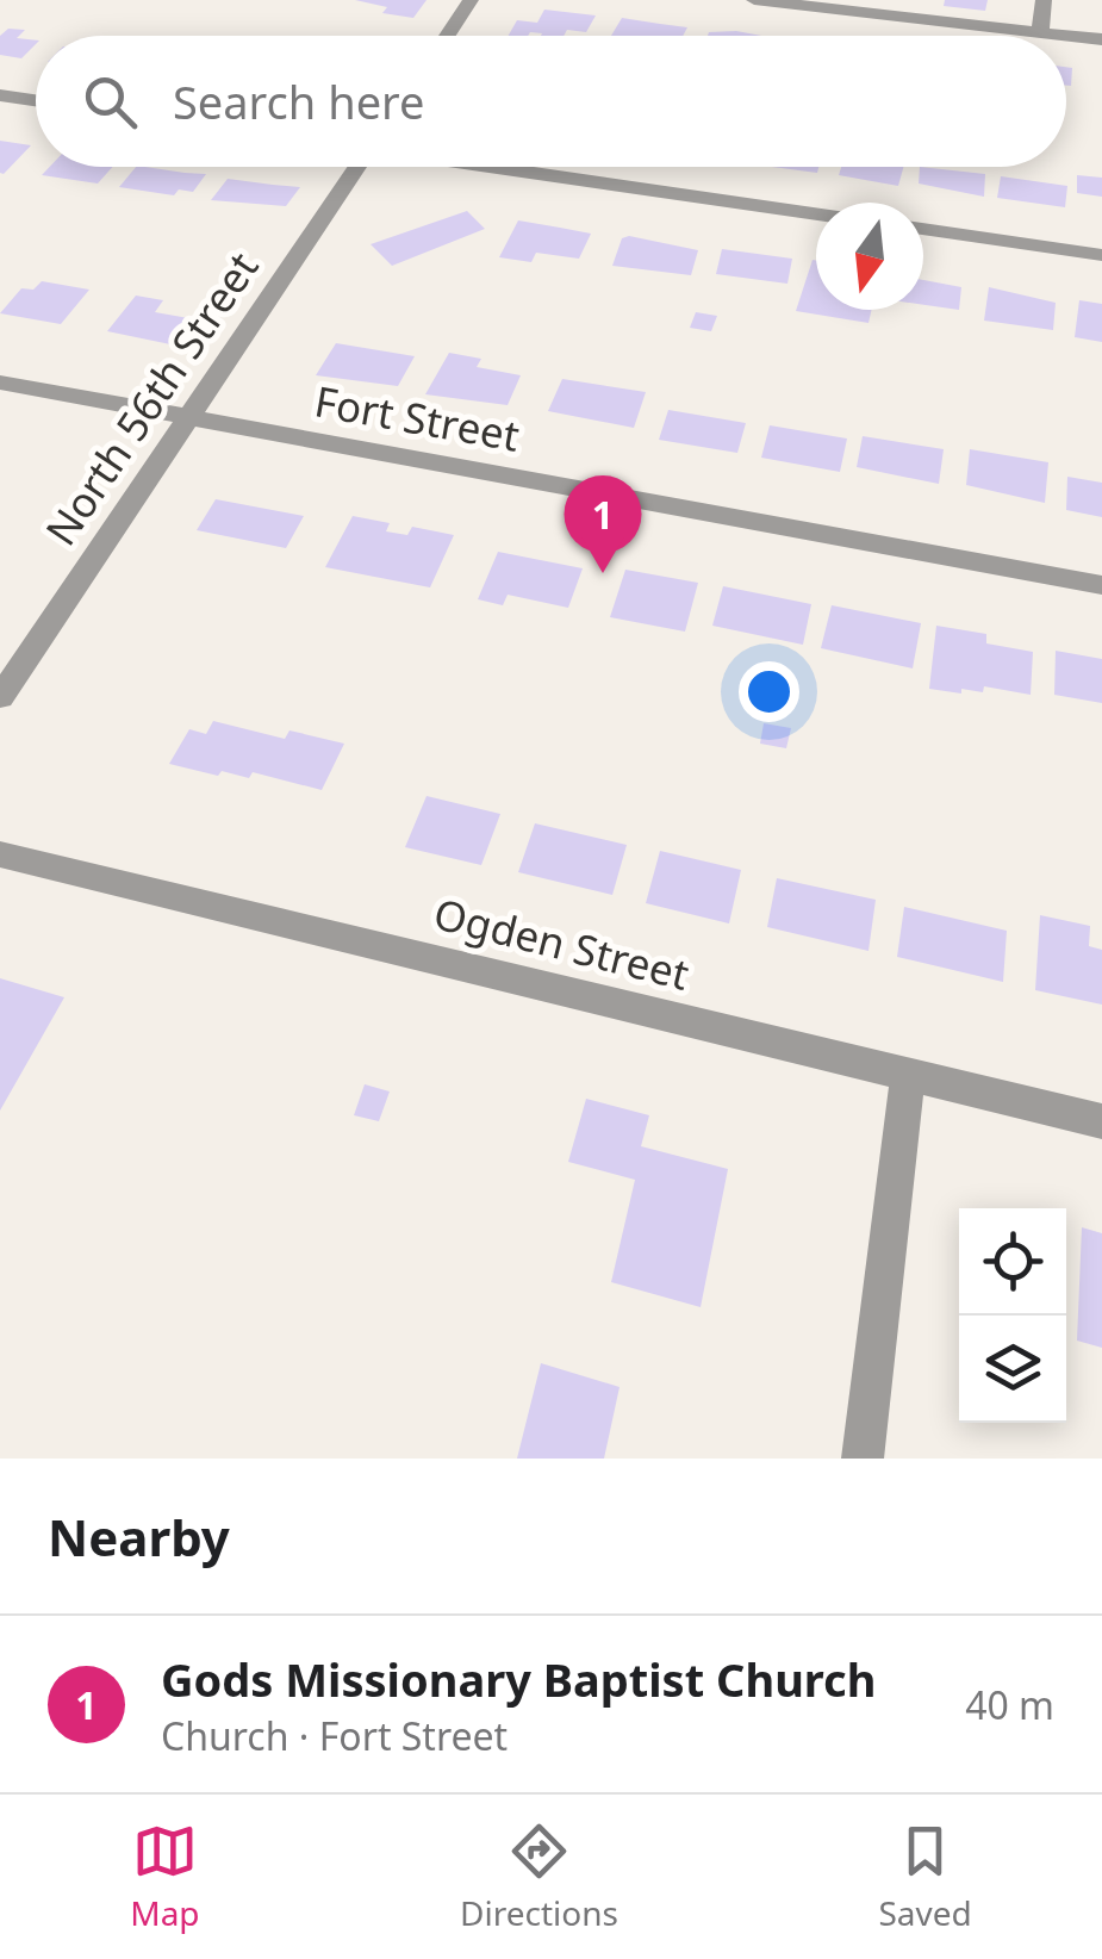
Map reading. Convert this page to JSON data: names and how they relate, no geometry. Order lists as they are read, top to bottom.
{
  "streets": {
    "street": ["North 56th Street", "Fort Street", "Ogden Street"]
  },
  "crossings": [
    ["North 56th Street", "Fort Street"]
  ],
  "north": "bottom",
  "page": {
    "search": "Search here",
    "pins": "1",
    "heading": "Nearby",
    "list": [
      {
        "mark": "1",
        "name": "Gods Missionary Baptist Church",
        "note": "Church · Fort Street",
        "value": "40 m"
      }
    ],
    "nav": ["Map", "Directions", "Saved"]
  }
}
